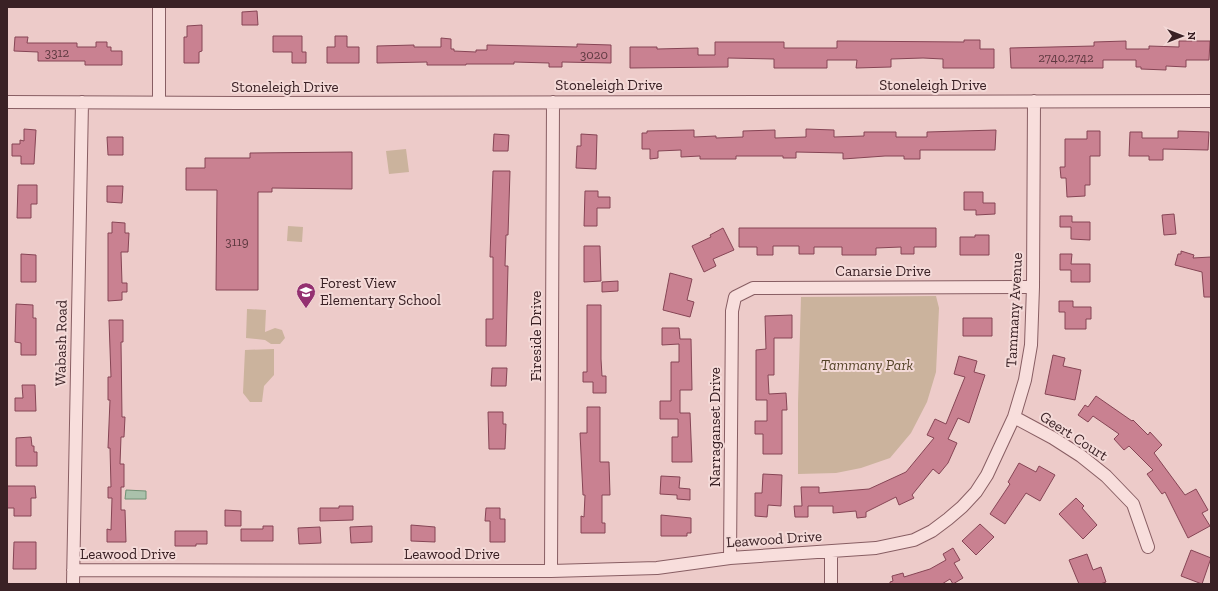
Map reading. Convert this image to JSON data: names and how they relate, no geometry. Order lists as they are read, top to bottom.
{
  "streets": {
    "street": [
      "Stoneleigh Drive",
      "Canarsie Drive",
      "Tammany Avenue",
      "Fireside Drive",
      "Wabash Road",
      "Narraganset Drive",
      "Geert Court",
      "Leawood Drive"
    ]
  },
  "crossings": [
    ["Stoneleigh Drive", "Tammany Avenue"],
    ["Stoneleigh Drive", "Fireside Drive"],
    ["Stoneleigh Drive", "Wabash Road"],
    ["Canarsie Drive", "Tammany Avenue"],
    ["Canarsie Drive", "Narraganset Drive"],
    ["Tammany Avenue", "Geert Court"],
    ["Tammany Avenue", "Leawood Drive"],
    ["Fireside Drive", "Leawood Drive"],
    ["Wabash Road", "Leawood Drive"],
    ["Narraganset Drive", "Leawood Drive"]
  ],
  "parks": ["Tammany Park"],
  "places": {
    "school or university": ["Forest View Elementary School"]
  },
  "house_numbers": [
    "3312",
    "3020",
    "2740,2742",
    "3119"
  ],
  "north": "right"
}
